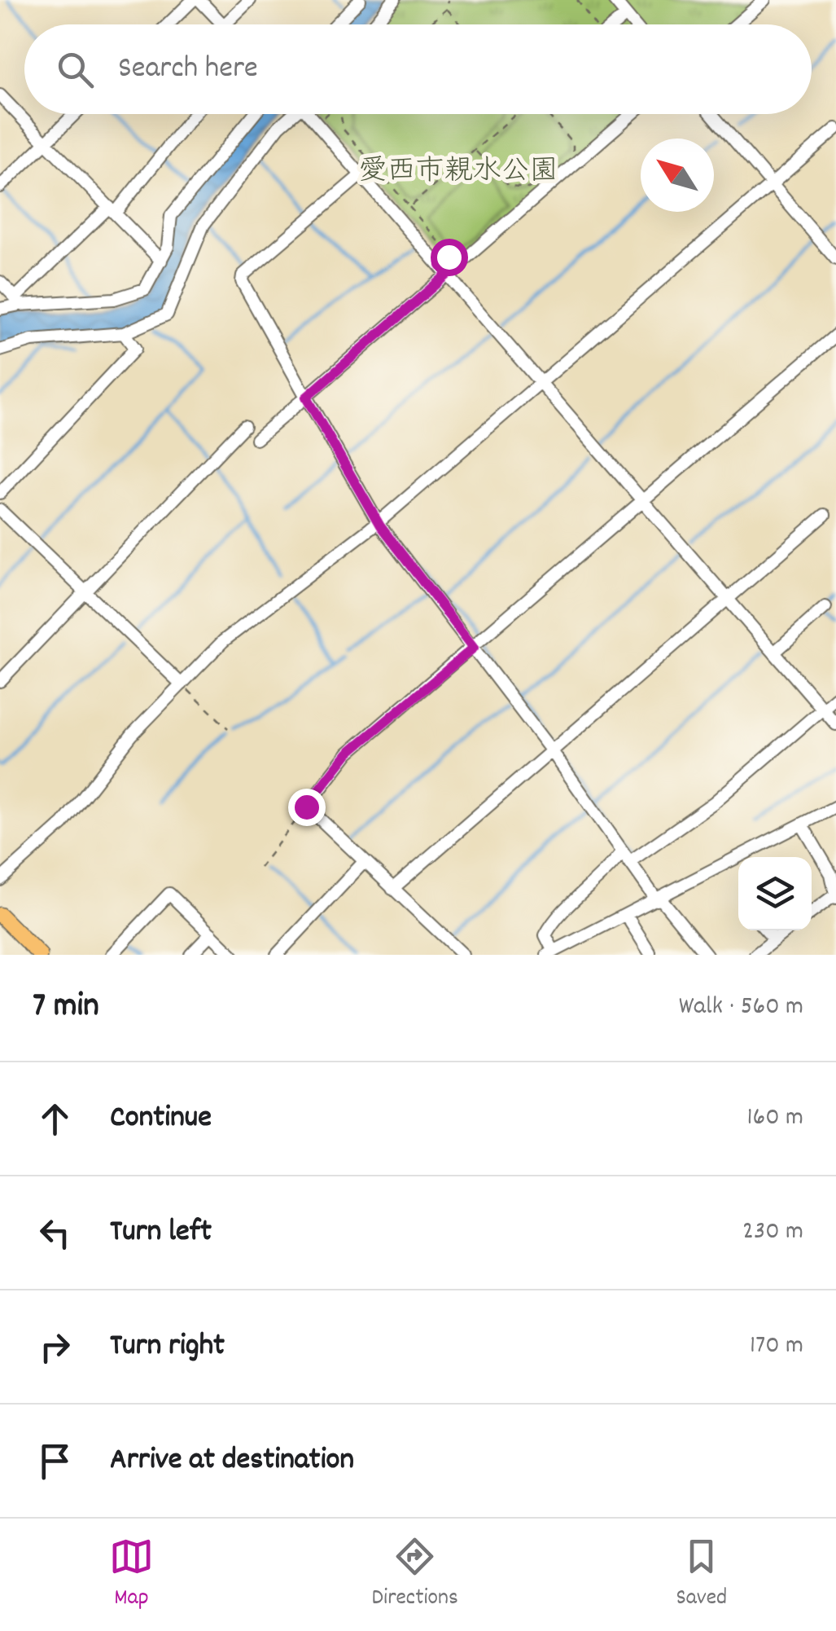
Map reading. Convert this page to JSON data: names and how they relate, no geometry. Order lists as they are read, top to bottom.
{
  "parks": ["愛西市親水公園"],
  "north": "top left",
  "page": {
    "search": "Search here",
    "heading": ["7 min", "Walk · 560 m"],
    "list": [
      ["Continue", "160 m"],
      ["Turn left", "230 m"],
      ["Turn right", "170 m"],
      "Arrive at destination"
    ],
    "nav": ["Map", "Directions", "Saved"]
  }
}
